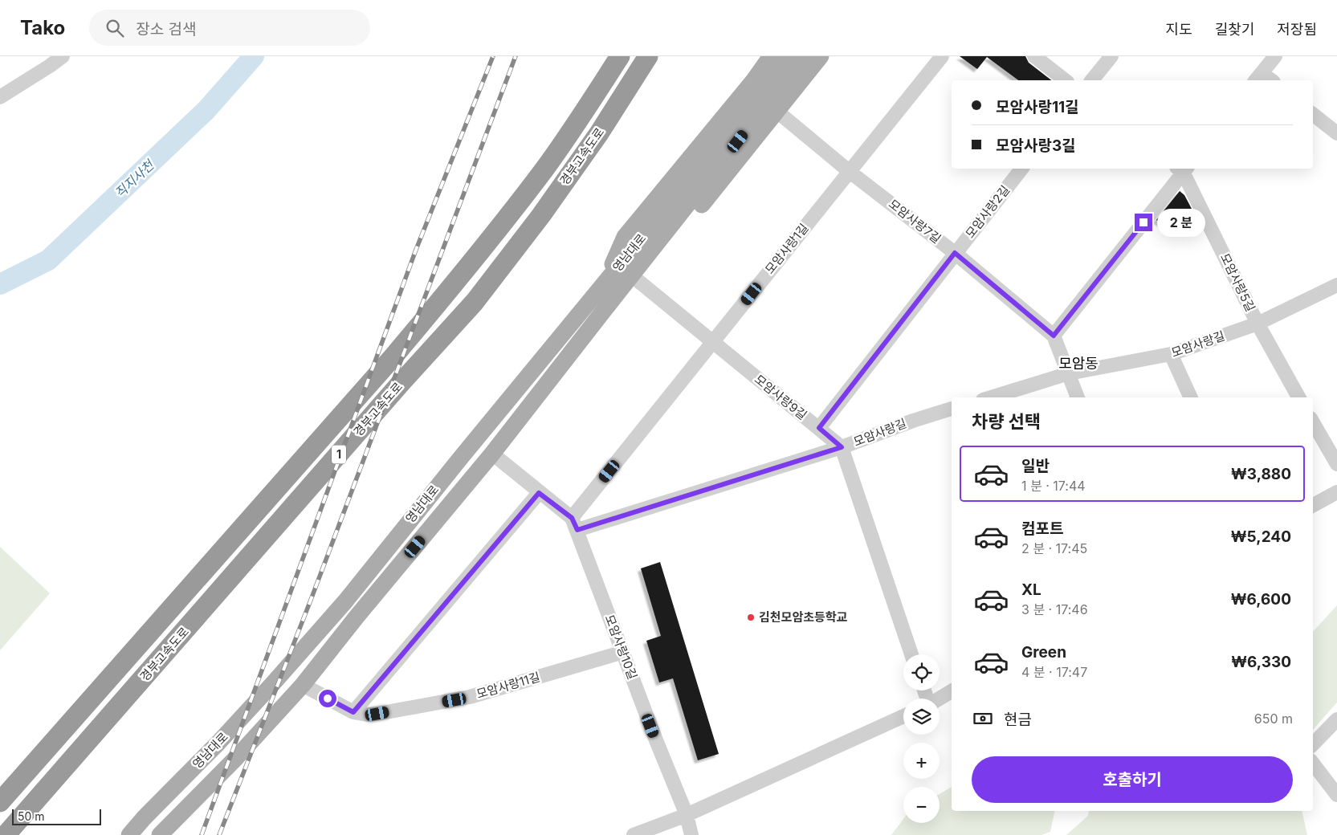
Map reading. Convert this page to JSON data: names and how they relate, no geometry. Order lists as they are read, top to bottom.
{
  "streets": {
    "highway": ["경부고속도로", "1"],
    "main road": ["영남대로"],
    "street": [
      "모암사랑2길",
      "모암사랑7길",
      "모암사랑1길",
      "모암사랑5길",
      "모암사랑길",
      "모암사랑9길",
      "모암사랑10길",
      "모암사랑11길"
    ]
  },
  "crossings": [
    ["모암사랑2길", "모암사랑7길"],
    ["모암사랑2길", "모암사랑9길"],
    ["모암사랑7길", "모암사랑1길"],
    ["모암사랑7길", "모암사랑길"],
    ["모암사랑1길", "모암사랑길"],
    ["모암사랑1길", "모암사랑9길"],
    ["모암사랑1길", "모암사랑10길"],
    ["영남대로", "모암사랑11길"],
    ["모암사랑5길", "모암사랑길"],
    ["모암사랑길", "모암사랑9길"],
    ["모암사랑길", "모암사랑10길"],
    ["모암사랑10길", "모암사랑11길"]
  ],
  "districts": ["모암동"],
  "water": ["직지사천"],
  "places": ["김천모암초등학교"],
  "scale_bar": "50 m",
  "page": {
    "header": "Tako",
    "search": "장소 검색",
    "nav": ["지도", "길찾기", "저장됨"],
    "banner": ["모암사랑11길", "모암사랑3길"],
    "bubble": "2 분",
    "heading": "차량 선택",
    "list": [
      {
        "name": "일반",
        "note": "1 분 · 17:44",
        "value": "₩3,880"
      },
      {
        "name": "컴포트",
        "note": "2 분 · 17:45",
        "value": "₩5,240"
      },
      {
        "name": "XL",
        "note": "3 분 · 17:46",
        "value": "₩6,600"
      },
      {
        "name": "Green",
        "note": "4 분 · 17:47",
        "value": "₩6,330"
      }
    ],
    "map_buttons": ["+", "−"],
    "pay": ["현금", "650 m"],
    "buttons": "호출하기",
    "scale": "50 m"
  }
}
